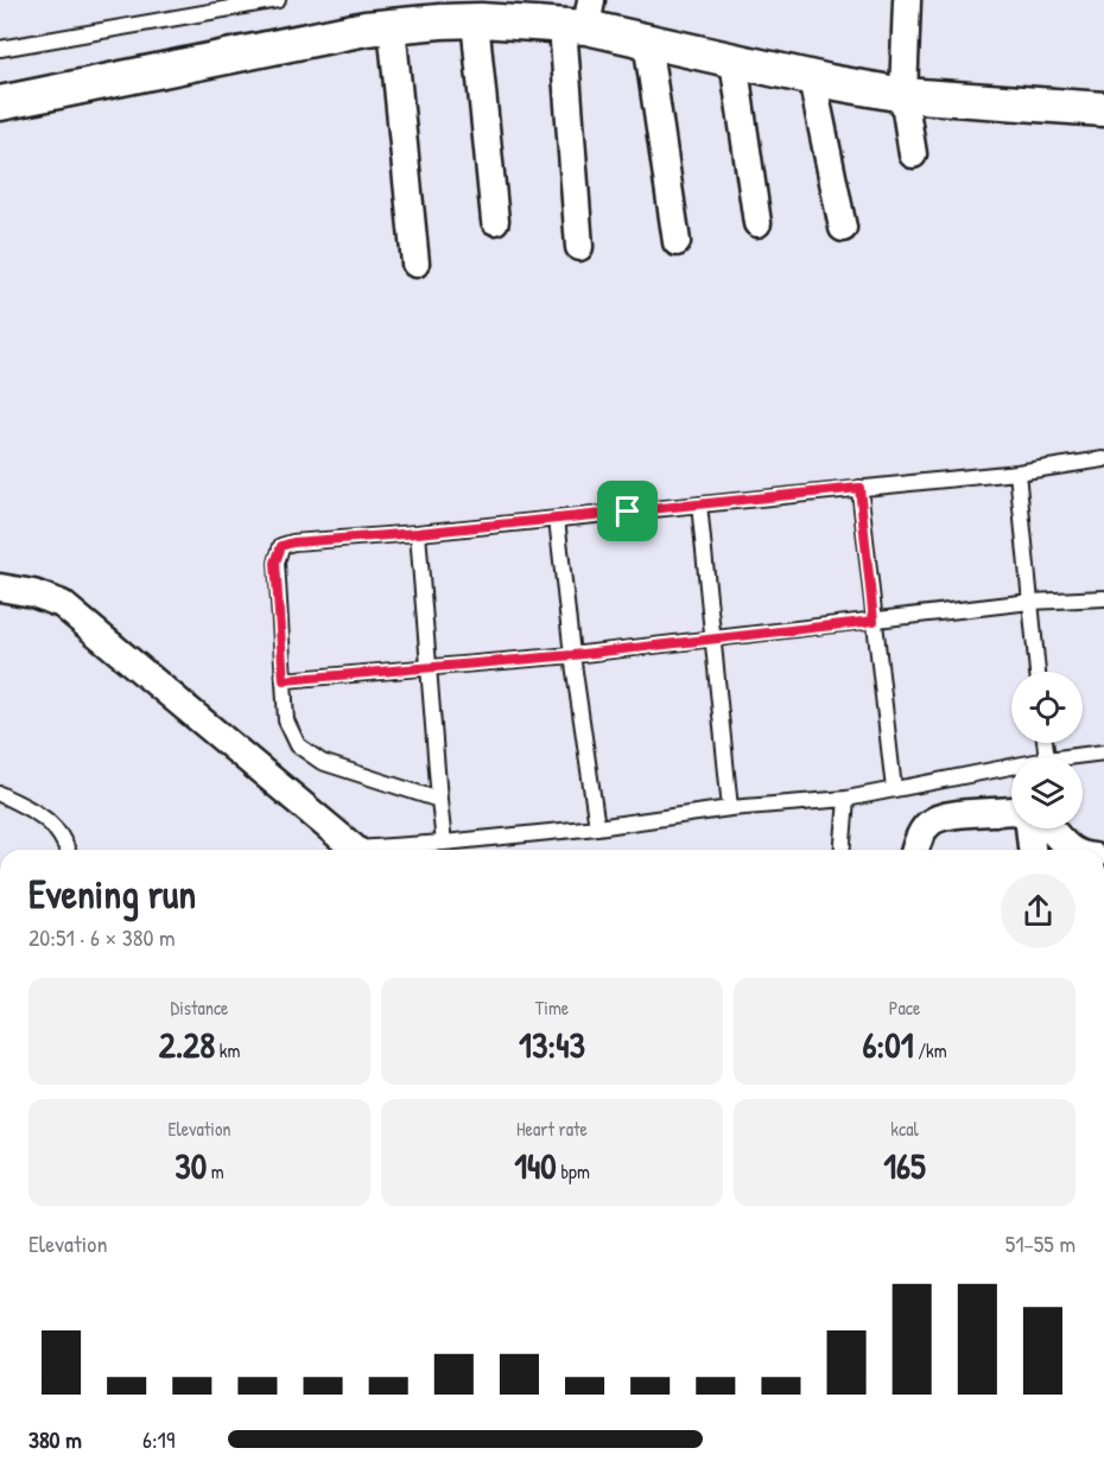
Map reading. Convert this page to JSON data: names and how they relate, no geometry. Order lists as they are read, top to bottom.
{
  "page": {
    "heading": ["Evening run", "20:51 · 6 × 380 m"],
    "stats": [
      ["Distance", "2.28 km"],
      ["Time", "13:43"],
      ["Pace", "6:01 /km"],
      ["Elevation", "30 m"],
      ["Heart rate", "140 bpm"],
      ["kcal", "165"]
    ],
    "chart": ["Elevation", "51–55 m"],
    "list": [
      {
        "name": "380 m",
        "note": "6:19"
      }
    ]
  }
}
